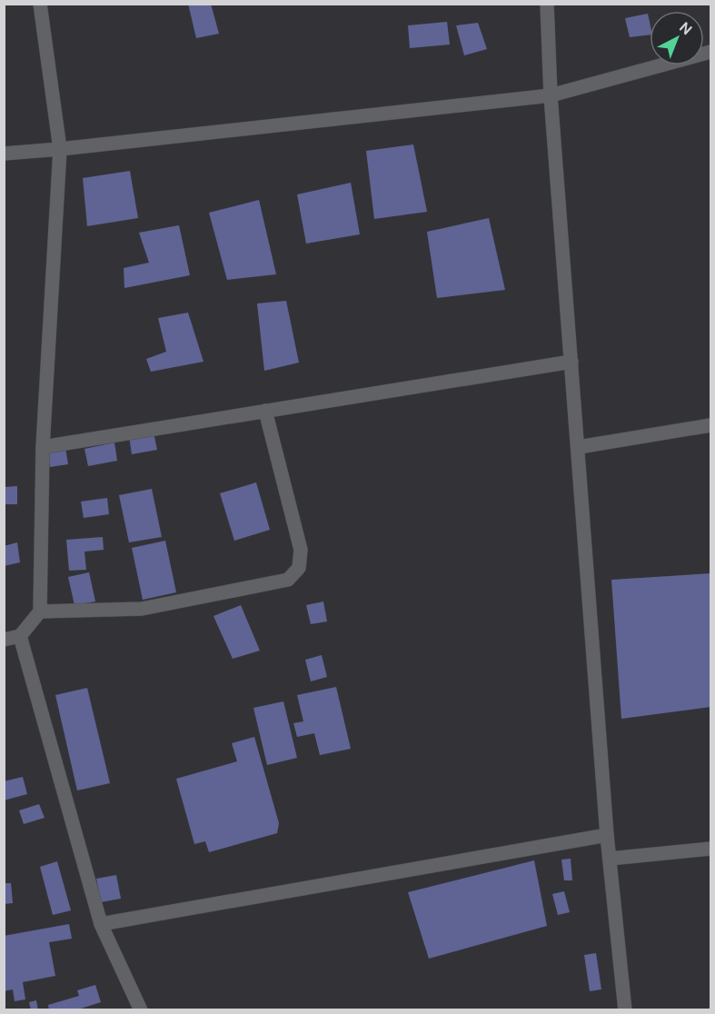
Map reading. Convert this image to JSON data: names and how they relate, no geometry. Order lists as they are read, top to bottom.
{
  "north": "top right"
}
